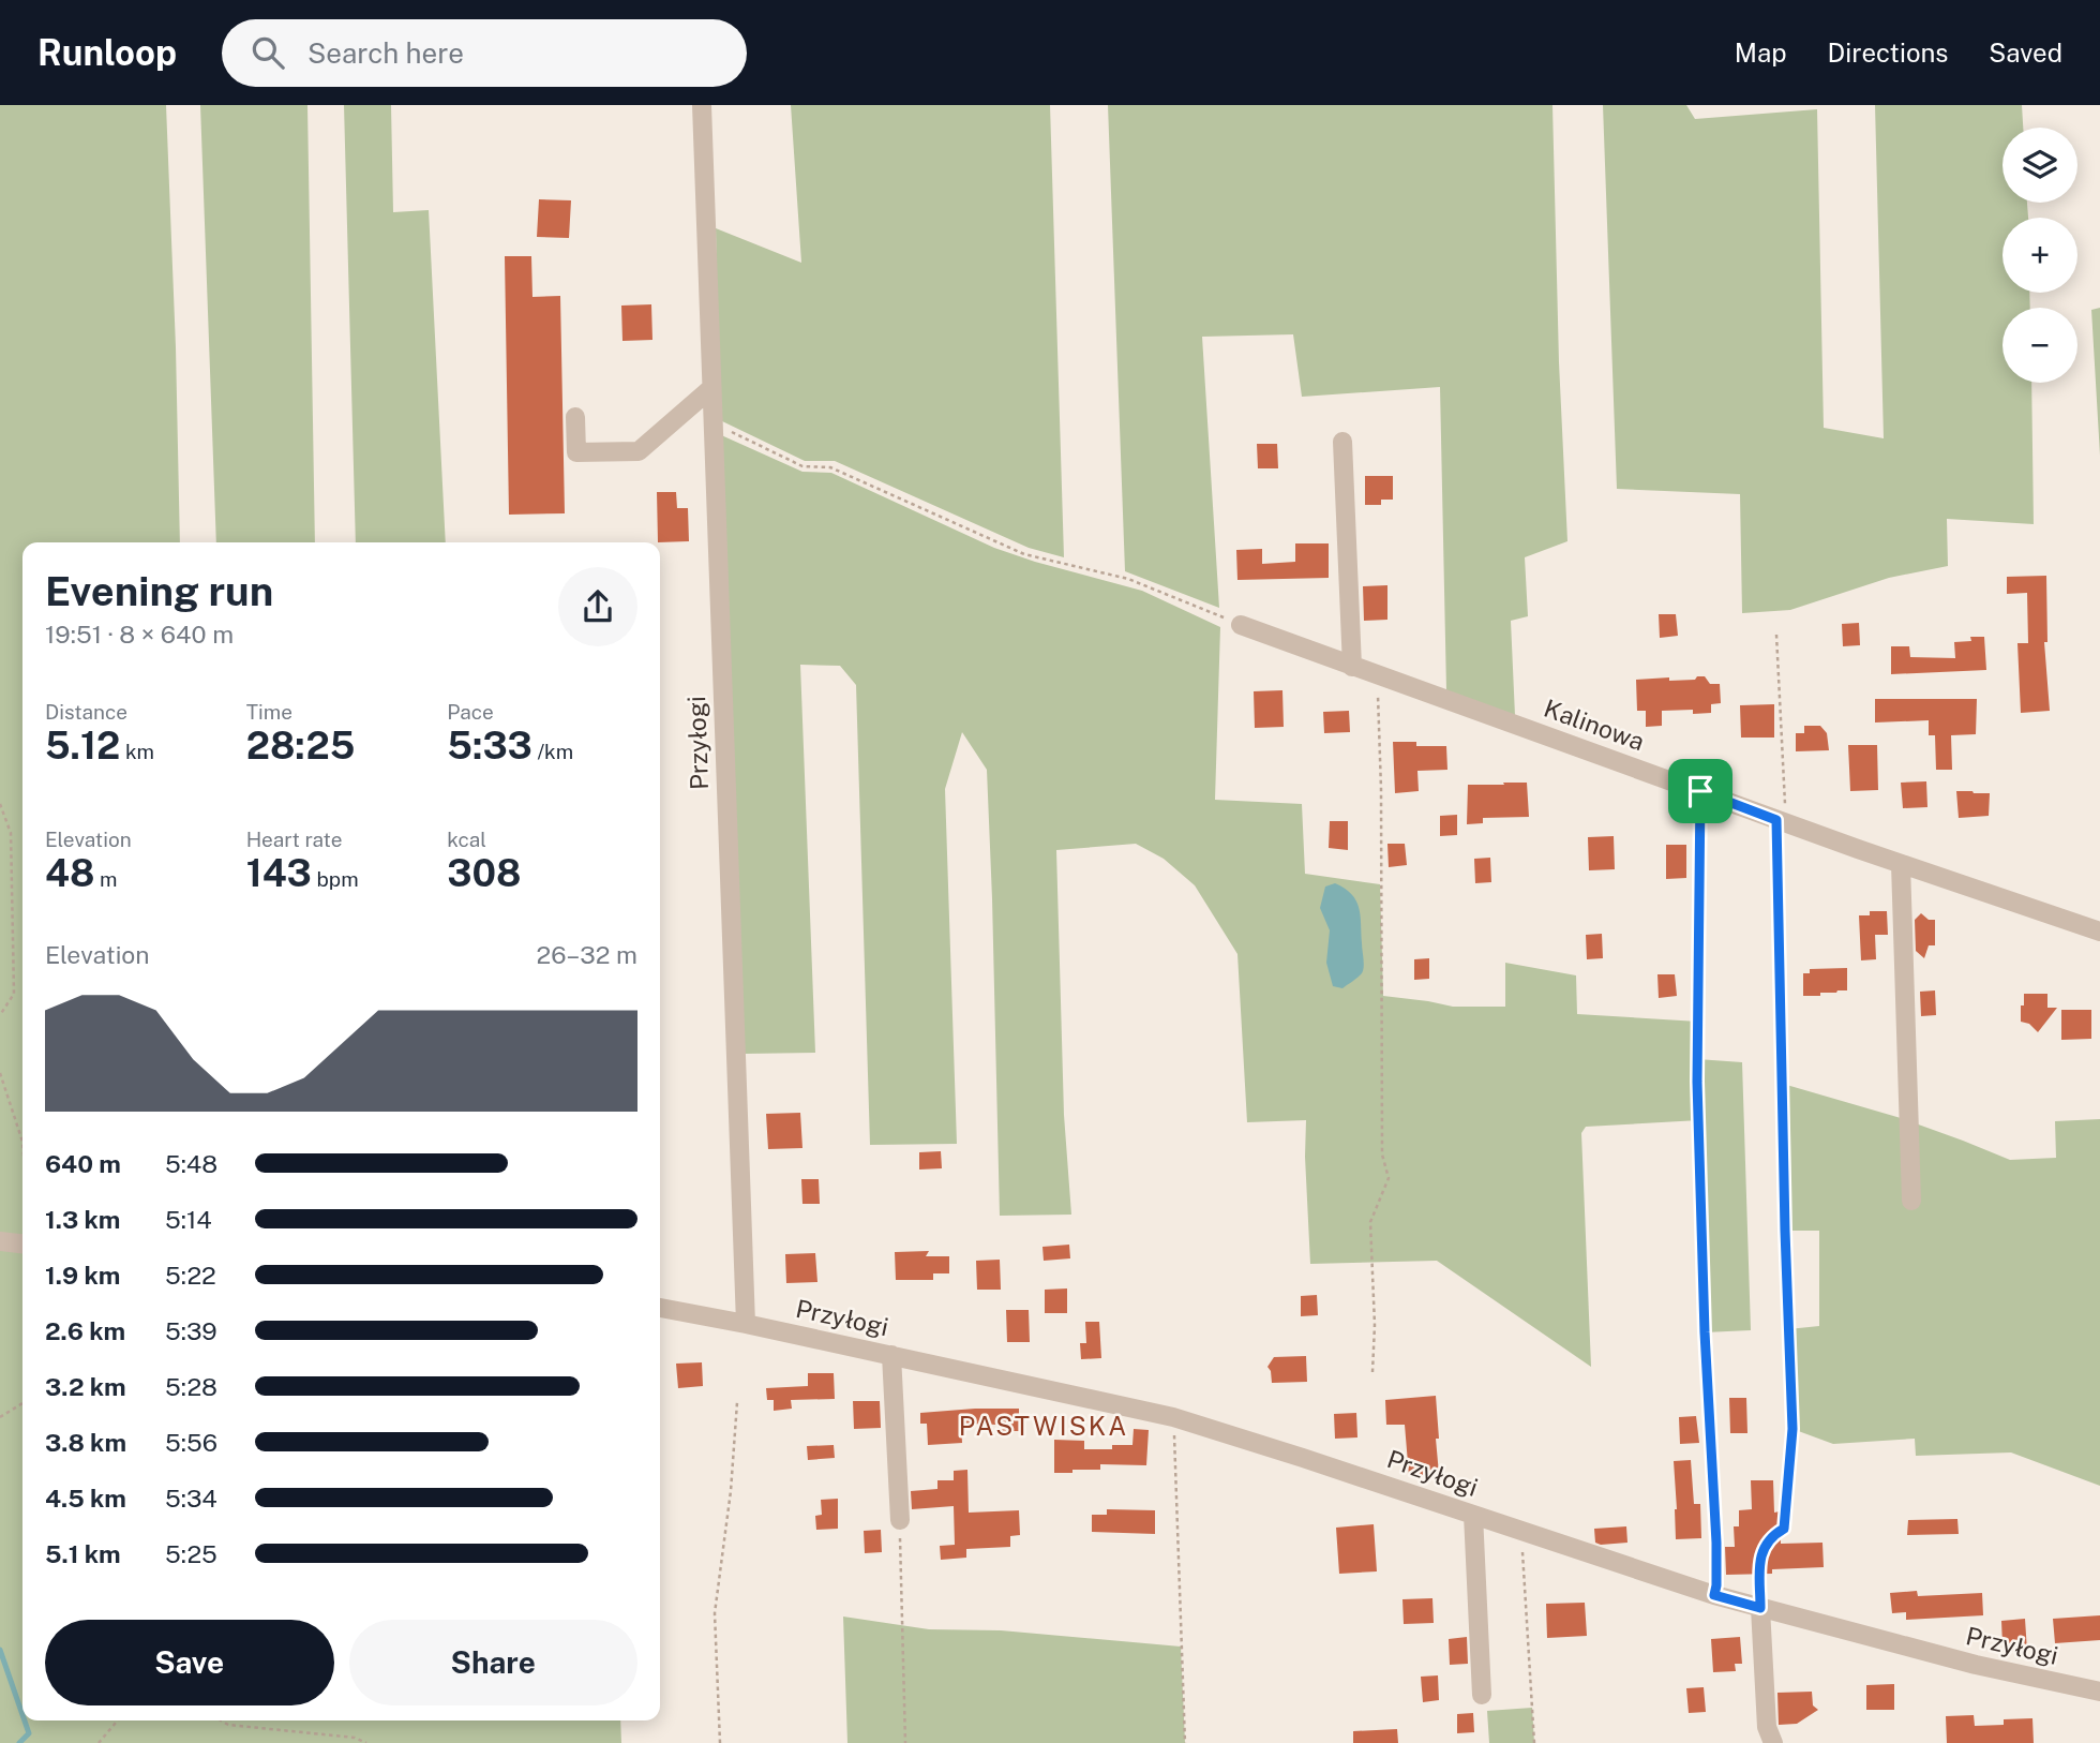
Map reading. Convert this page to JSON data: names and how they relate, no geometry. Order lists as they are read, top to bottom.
{
  "streets": {
    "street": ["Kalinowa", "Przyłogi"]
  },
  "districts": ["PASTWISKA"],
  "page": {
    "header": "Runloop",
    "search": "Search here",
    "nav": ["Map", "Directions", "Saved"],
    "map_buttons": ["+", "−"],
    "heading": ["Evening run", "19:51 · 8 × 640 m"],
    "stats": [
      ["Distance", "5.12 km"],
      ["Time", "28:25"],
      ["Pace", "5:33 /km"],
      ["Elevation", "48 m"],
      ["Heart rate", "143 bpm"],
      ["kcal", "308"]
    ],
    "chart": ["Elevation", "26–32 m"],
    "list": [
      {
        "name": "640 m",
        "note": "5:48"
      },
      {
        "name": "1.3 km",
        "note": "5:14"
      },
      {
        "name": "1.9 km",
        "note": "5:22"
      },
      {
        "name": "2.6 km",
        "note": "5:39"
      },
      {
        "name": "3.2 km",
        "note": "5:28"
      },
      {
        "name": "3.8 km",
        "note": "5:56"
      },
      {
        "name": "4.5 km",
        "note": "5:34"
      },
      {
        "name": "5.1 km",
        "note": "5:25"
      }
    ],
    "buttons": ["Save", "Share"]
  }
}
